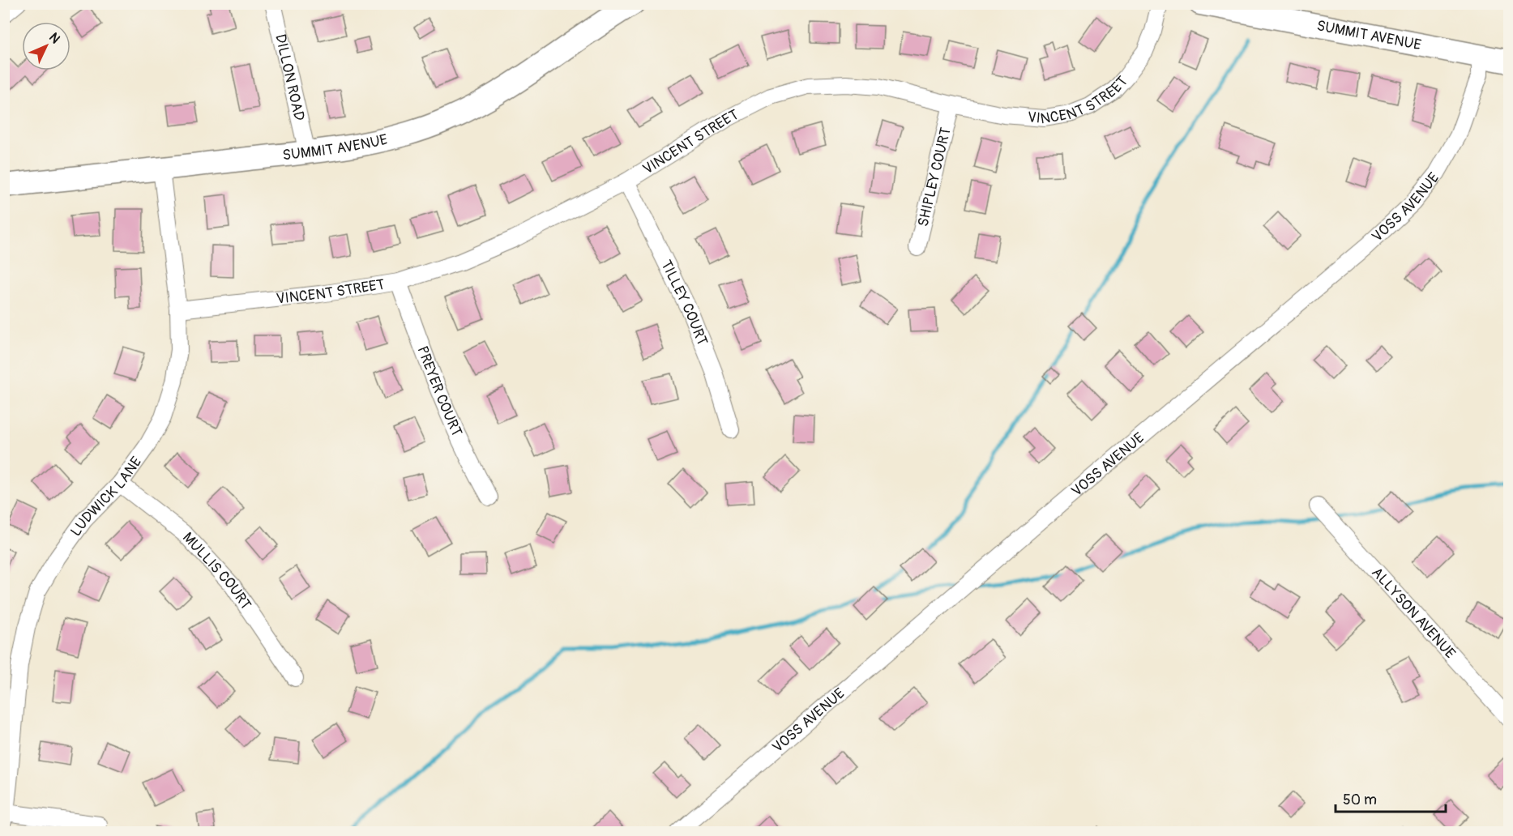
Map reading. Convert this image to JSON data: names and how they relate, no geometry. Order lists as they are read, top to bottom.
{
  "streets": {
    "main road": ["SUMMIT AVENUE"],
    "street": [
      "DILLON ROAD",
      "VINCENT STREET",
      "SHIPLEY COURT",
      "VOSS AVENUE",
      "TILLEY COURT",
      "PREYER COURT",
      "LUDWICK LANE",
      "MULLIS COURT",
      "ALLYSON AVENUE"
    ]
  },
  "crossings": [
    ["SUMMIT AVENUE", "DILLON ROAD"],
    ["SUMMIT AVENUE", "VOSS AVENUE"],
    ["SUMMIT AVENUE", "LUDWICK LANE"],
    ["VINCENT STREET", "SHIPLEY COURT"],
    ["VINCENT STREET", "TILLEY COURT"],
    ["VINCENT STREET", "PREYER COURT"],
    ["VINCENT STREET", "LUDWICK LANE"],
    ["LUDWICK LANE", "MULLIS COURT"]
  ],
  "scale_bar": "50 m",
  "north": "top right"
}
